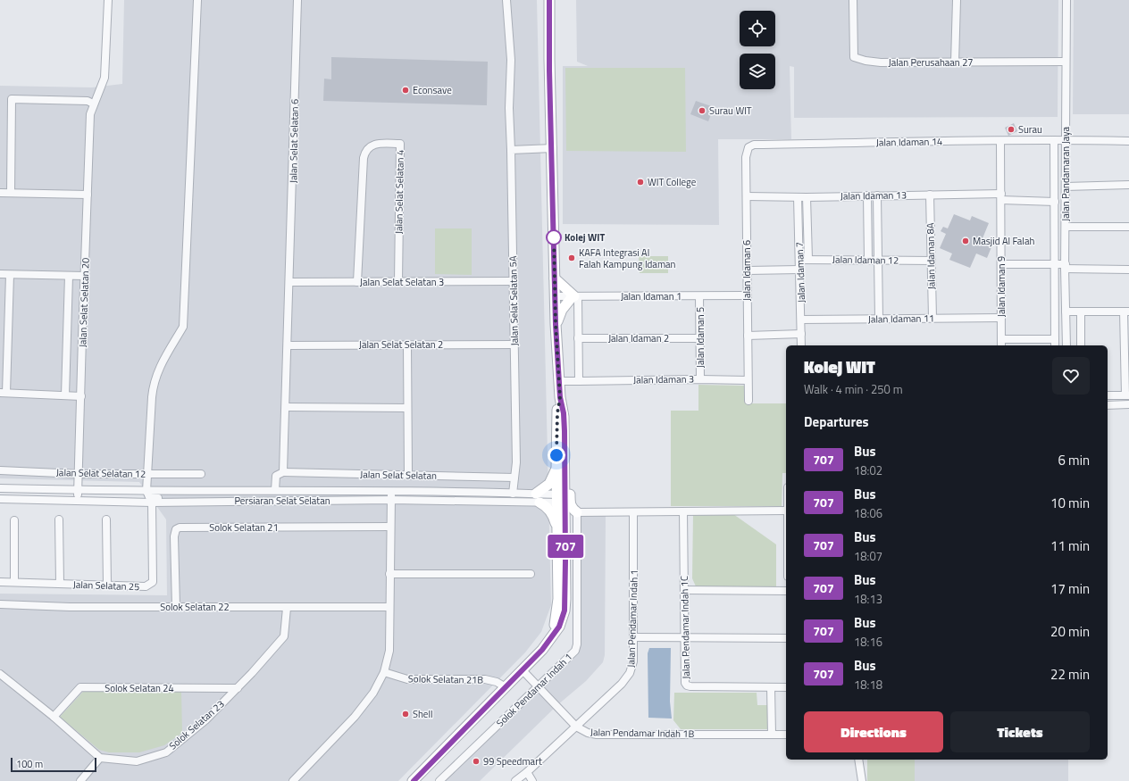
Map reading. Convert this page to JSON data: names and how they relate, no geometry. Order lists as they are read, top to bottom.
{
  "streets": {
    "street": [
      "Jalan Perusahaan 27",
      "Jalan Selat Selatan 6",
      "Jalan Idaman 14",
      "Jalan Pandamaran Jaya",
      "Jalan Selat Selatan 4",
      "Jalan Idaman 13",
      "Jalan Idaman 8A",
      "Jalan Idaman 12",
      "Jalan Idaman 6",
      "Jalan Idaman 7",
      "Jalan Selat Selatan 3",
      "Jalan Idaman 9",
      "Jalan Idaman 1",
      "Jalan Selat Selatan 5A",
      "Jalan Selat Selatan 20",
      "Jalan Idaman 11",
      "Jalan Idaman 5",
      "Jalan Idaman 2",
      "Jalan Selat Selatan 2",
      "Jalan Idaman 3",
      "Jalan Selat Selatan 12",
      "Jalan Selat Selatan",
      "Persiaran Selat Selatan",
      "Solok Selatan 21",
      "Jalan Selatan 25",
      "Solok Selatan 22",
      "Jalan Pendamar Indah 1",
      "Jalan Pendamar Indah 1C",
      "Solok Selatan 21B",
      "Solok Selatan 24",
      "Solok Pendamar Indah 1",
      "Solok Selatan 23",
      "Jalan Pendamar Indah 1B"
    ]
  },
  "crossings": [
    ["Jalan Perusahaan 27", "Jalan Pandamaran Jaya"],
    ["Jalan Selat Selatan 6", "Jalan Selat Selatan 3"],
    ["Jalan Selat Selatan 6", "Jalan Selat Selatan 2"],
    ["Jalan Selat Selatan 6", "Jalan Selat Selatan"],
    ["Jalan Idaman 14", "Jalan Pandamaran Jaya"],
    ["Jalan Idaman 14", "Jalan Idaman 6"],
    ["Jalan Idaman 14", "Jalan Idaman 9"],
    ["Jalan Pandamaran Jaya", "Jalan Idaman 13"],
    ["Jalan Selat Selatan 4", "Jalan Selat Selatan 3"],
    ["Jalan Idaman 13", "Jalan Idaman 8A"],
    ["Jalan Idaman 13", "Jalan Idaman 6"],
    ["Jalan Idaman 13", "Jalan Idaman 7"],
    ["Jalan Idaman 13", "Jalan Idaman 9"],
    ["Jalan Idaman 8A", "Jalan Idaman 12"],
    ["Jalan Idaman 8A", "Jalan Idaman 11"],
    ["Jalan Idaman 12", "Jalan Idaman 7"],
    ["Jalan Idaman 6", "Jalan Idaman 1"],
    ["Jalan Idaman 6", "Jalan Idaman 3"],
    ["Jalan Idaman 7", "Jalan Idaman 11"],
    ["Jalan Selat Selatan 3", "Jalan Selat Selatan 5A"],
    ["Jalan Idaman 9", "Jalan Idaman 11"],
    ["Jalan Idaman 1", "Jalan Idaman 5"],
    ["Jalan Selat Selatan 5A", "Jalan Selat Selatan 2"],
    ["Jalan Selat Selatan 5A", "Jalan Selat Selatan"],
    ["Jalan Selat Selatan 5A", "Persiaran Selat Selatan"],
    ["Jalan Selat Selatan 20", "Jalan Selat Selatan 12"],
    ["Jalan Selat Selatan 20", "Persiaran Selat Selatan"],
    ["Jalan Idaman 5", "Jalan Idaman 2"],
    ["Jalan Idaman 5", "Jalan Idaman 3"],
    ["Persiaran Selat Selatan", "Jalan Selatan 25"],
    ["Solok Selatan 21", "Solok Selatan 22"],
    ["Solok Selatan 22", "Solok Selatan 23"],
    ["Jalan Pendamar Indah 1", "Jalan Pendamar Indah 1B"],
    ["Solok Selatan 24", "Solok Selatan 23"],
    ["Solok Pendamar Indah 1", "Jalan Pendamar Indah 1B"]
  ],
  "places": [
    "Econsave",
    "Surau WIT",
    "Surau",
    "WIT College",
    "Kolej WIT",
    "Masjid Al Falah",
    "KAFA Integrasi Al Falah Kampung Idaman",
    "Shell",
    "99 Speedmart"
  ],
  "lines": ["bus line 707"],
  "scale_bar": "100 m",
  "page": {
    "on_map": "707",
    "heading": [
      ["Kolej WIT", "Walk · 4 min · 250 m"],
      "Departures"
    ],
    "list": [
      {
        "mark": "707",
        "name": "Bus",
        "note": "18:02",
        "value": "6 min"
      },
      {
        "mark": "707",
        "name": "Bus",
        "note": "18:06",
        "value": "10 min"
      },
      {
        "mark": "707",
        "name": "Bus",
        "note": "18:07",
        "value": "11 min"
      },
      {
        "mark": "707",
        "name": "Bus",
        "note": "18:13",
        "value": "17 min"
      },
      {
        "mark": "707",
        "name": "Bus",
        "note": "18:16",
        "value": "20 min"
      },
      {
        "mark": "707",
        "name": "Bus",
        "note": "18:18",
        "value": "22 min"
      }
    ],
    "buttons": ["Directions", "Tickets"],
    "scale": "100 m"
  }
}
